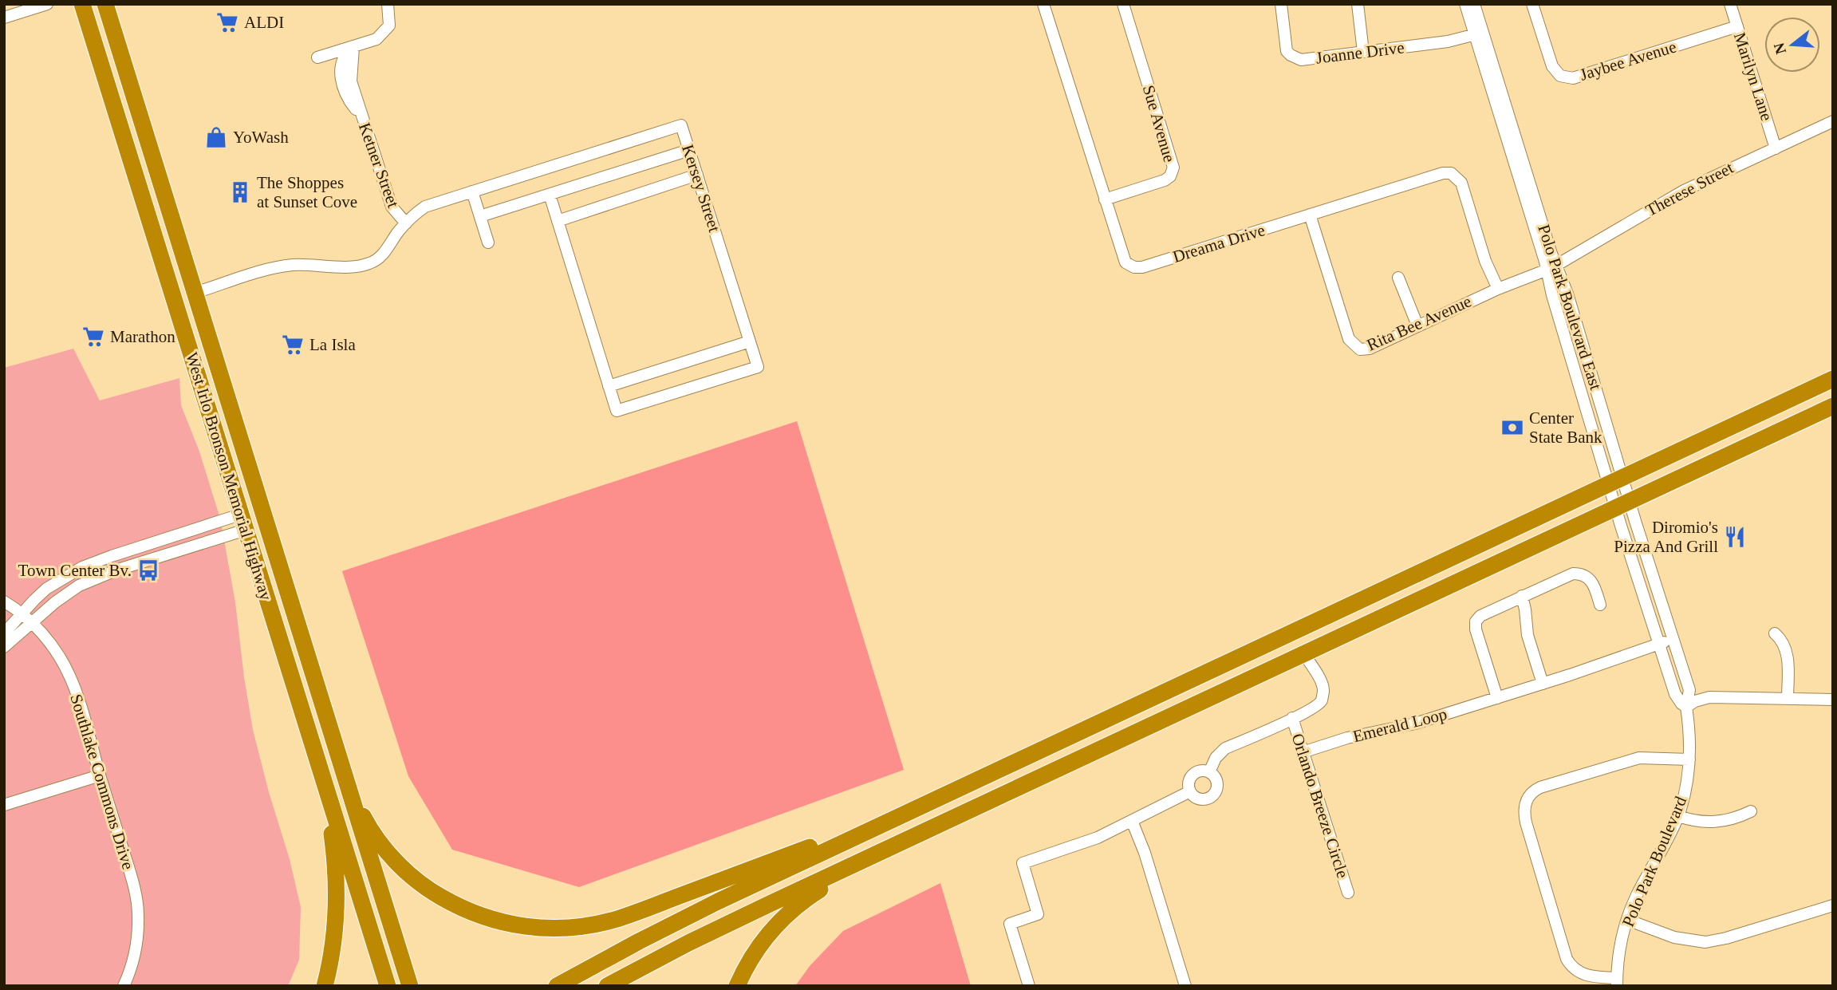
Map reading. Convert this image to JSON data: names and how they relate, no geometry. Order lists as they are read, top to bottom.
{
  "streets": {
    "highway": ["West Irlo Bronson Memorial Highway"],
    "street": [
      "Joanne Drive",
      "Jaybee Avenue",
      "Marilyn Lane",
      "Sue Avenue",
      "Ketner Street",
      "Kersey Street",
      "Therese Street",
      "Dreama Drive",
      "Polo Park Boulevard East",
      "Rita Bee Avenue",
      "Emerald Loop",
      "Southlake Commons Drive",
      "Orlando Breeze Circle",
      "Polo Park Boulevard"
    ]
  },
  "crossings": [
    ["Joanne Drive", "Polo Park Boulevard East"],
    ["Jaybee Avenue", "Marilyn Lane"],
    ["Marilyn Lane", "Therese Street"],
    ["Sue Avenue", "Dreama Drive"],
    ["Ketner Street", "Kersey Street"],
    ["Kersey Street", "West Irlo Bronson Memorial Highway"],
    ["Therese Street", "Polo Park Boulevard East"],
    ["Therese Street", "Rita Bee Avenue"],
    ["Dreama Drive", "Rita Bee Avenue"],
    ["Polo Park Boulevard East", "Rita Bee Avenue"],
    ["Polo Park Boulevard East", "Polo Park Boulevard"],
    ["Emerald Loop", "Orlando Breeze Circle"],
    ["Emerald Loop", "Polo Park Boulevard"]
  ],
  "places": {
    "supermarket": ["ALDI", "Marathon", "La Isla"],
    "shop": ["YoWash"],
    "building": ["The Shoppes at Sunset Cove"],
    "bank": ["Center State Bank"],
    "restaurant": ["Diromio's Pizza And Grill"],
    "bus stop": ["Town Center Bv."]
  },
  "north": "left"
}
